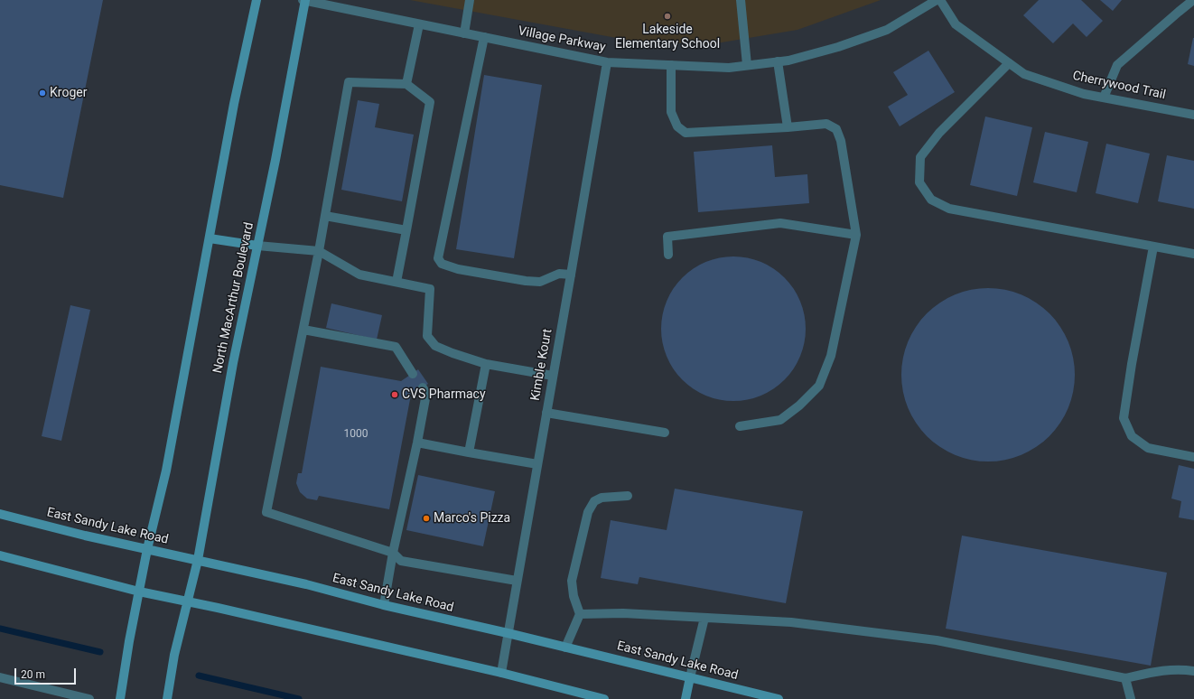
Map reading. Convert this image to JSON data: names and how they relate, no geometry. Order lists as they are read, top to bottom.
{
  "streets": {
    "main road": ["North MacArthur Boulevard", "East Sandy Lake Road"],
    "street": ["Village Parkway", "Cherrywood Trail", "Kimble Kourt"]
  },
  "crossings": [
    ["Village Parkway", "North MacArthur Boulevard"],
    ["Village Parkway", "Kimble Kourt"],
    ["North MacArthur Boulevard", "East Sandy Lake Road"],
    ["Kimble Kourt", "East Sandy Lake Road"]
  ],
  "places": [
    "Lakeside Elementary School",
    "Kroger",
    "CVS Pharmacy",
    "Marco's Pizza"
  ],
  "house_numbers": ["1000"],
  "scale_bar": "20 m"
}
